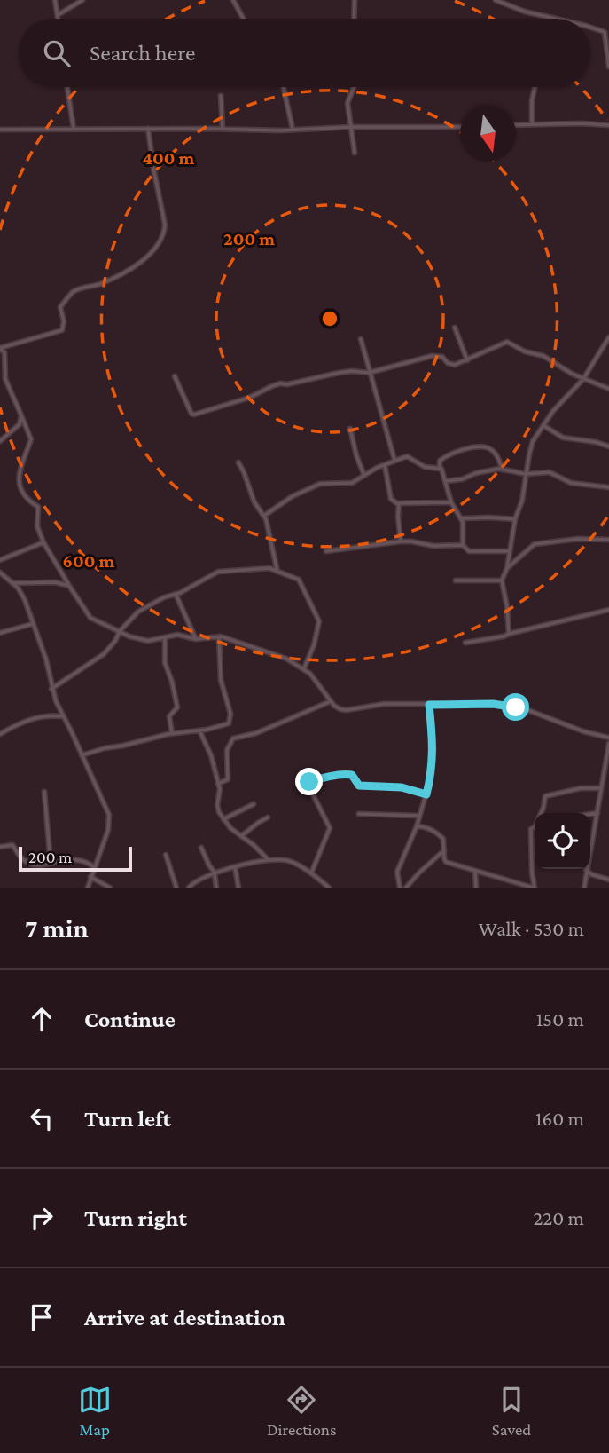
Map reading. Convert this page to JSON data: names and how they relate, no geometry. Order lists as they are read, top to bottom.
{
  "scale_bar": "200 m",
  "north": "bottom",
  "page": {
    "search": "Search here",
    "scale": "200 m",
    "heading": ["7 min", "Walk · 530 m"],
    "list": [
      ["Continue", "150 m"],
      ["Turn left", "160 m"],
      ["Turn right", "220 m"],
      "Arrive at destination"
    ],
    "nav": ["Map", "Directions", "Saved"]
  },
  "rings": ["400 m", "200 m", "600 m"]
}
